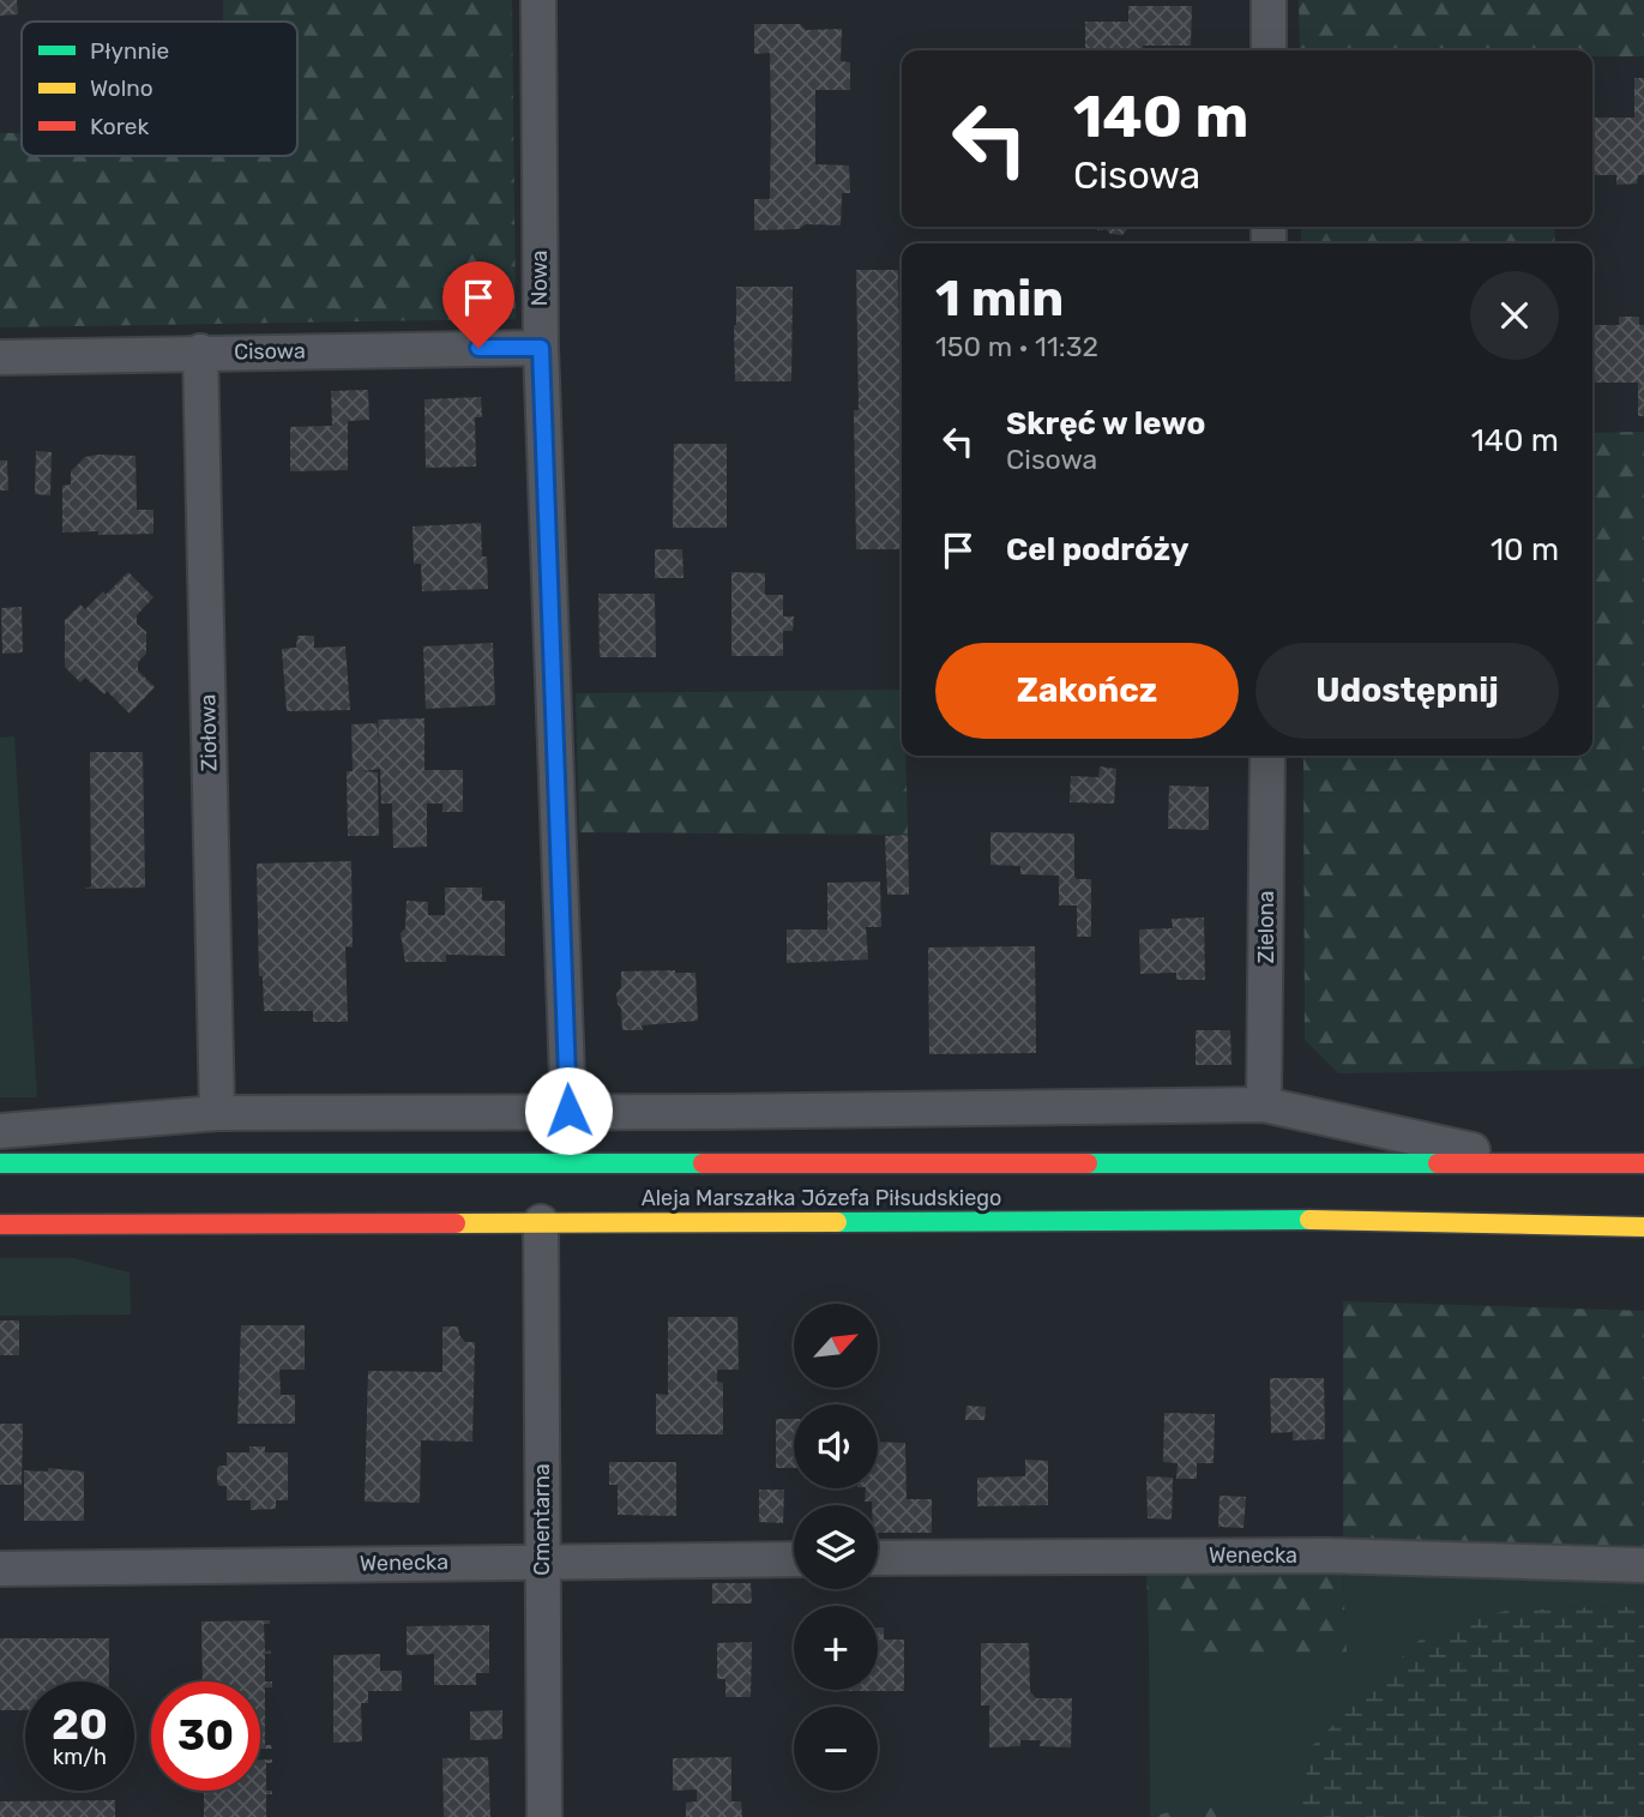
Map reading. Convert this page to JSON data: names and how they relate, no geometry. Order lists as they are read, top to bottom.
{
  "streets": {
    "main road": ["Aleja Marszałka Józefa Piłsudskiego"],
    "street": [
      "Nowa",
      "Cisowa",
      "Ziołowa",
      "Zielona",
      "Cmentarna",
      "Wenecka"
    ]
  },
  "crossings": [
    ["Nowa", "Cisowa"],
    ["Cisowa", "Ziołowa"],
    ["Aleja Marszałka Józefa Piłsudskiego", "Cmentarna"],
    ["Cmentarna", "Wenecka"]
  ],
  "legend": ["Płynnie", "Wolno", "Korek"],
  "north": "top right",
  "page": {
    "turn": ["140 m", "Cisowa"],
    "heading": ["1 min", "150 m · 11:32"],
    "list": [
      {
        "name": "Skręć w lewo",
        "note": "Cisowa",
        "value": "140 m"
      },
      {
        "name": "Cel podróży",
        "value": "10 m"
      }
    ],
    "buttons": ["Zakończ", "Udostępnij"],
    "map_buttons": ["+", "−"],
    "speed": "20 km/h",
    "limit": "30"
  }
}
